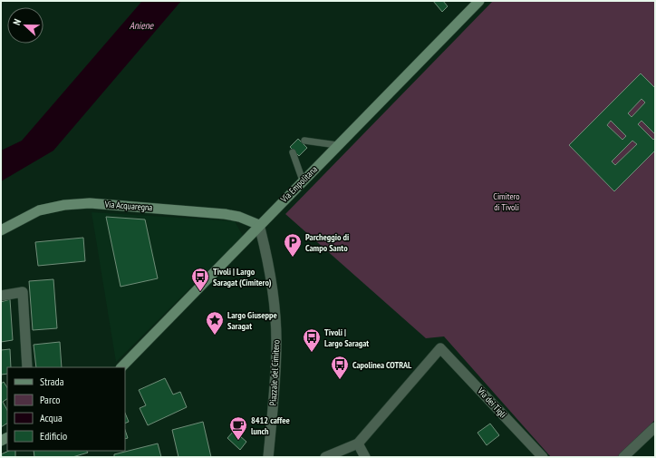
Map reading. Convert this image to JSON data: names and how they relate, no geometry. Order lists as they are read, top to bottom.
{
  "streets": {
    "main road": ["Via Empolitana", "Via Acquaregna"],
    "street": ["Piazzale del Cimitero", "Via dei Tigli"]
  },
  "crossings": [
    ["Via Empolitana", "Via Acquaregna"],
    ["Via Empolitana", "Piazzale del Cimitero"],
    ["Via Acquaregna", "Piazzale del Cimitero"]
  ],
  "water": ["Aniene"],
  "parks": ["Cimitero di Tivoli"],
  "places": {
    "parking": ["Parcheggio di Campo Santo"],
    "bus stop": ["Tivoli | Largo Saragat (Cimitero)", "Tivoli | Largo Saragat", "Capolinea COTRAL"],
    "place": ["Largo Giuseppe Saragat"],
    "cafe": ["8412 caffee lunch"]
  },
  "legend": [
    "Strada",
    "Parco",
    "Acqua",
    "Edificio"
  ],
  "north": "left"
}
